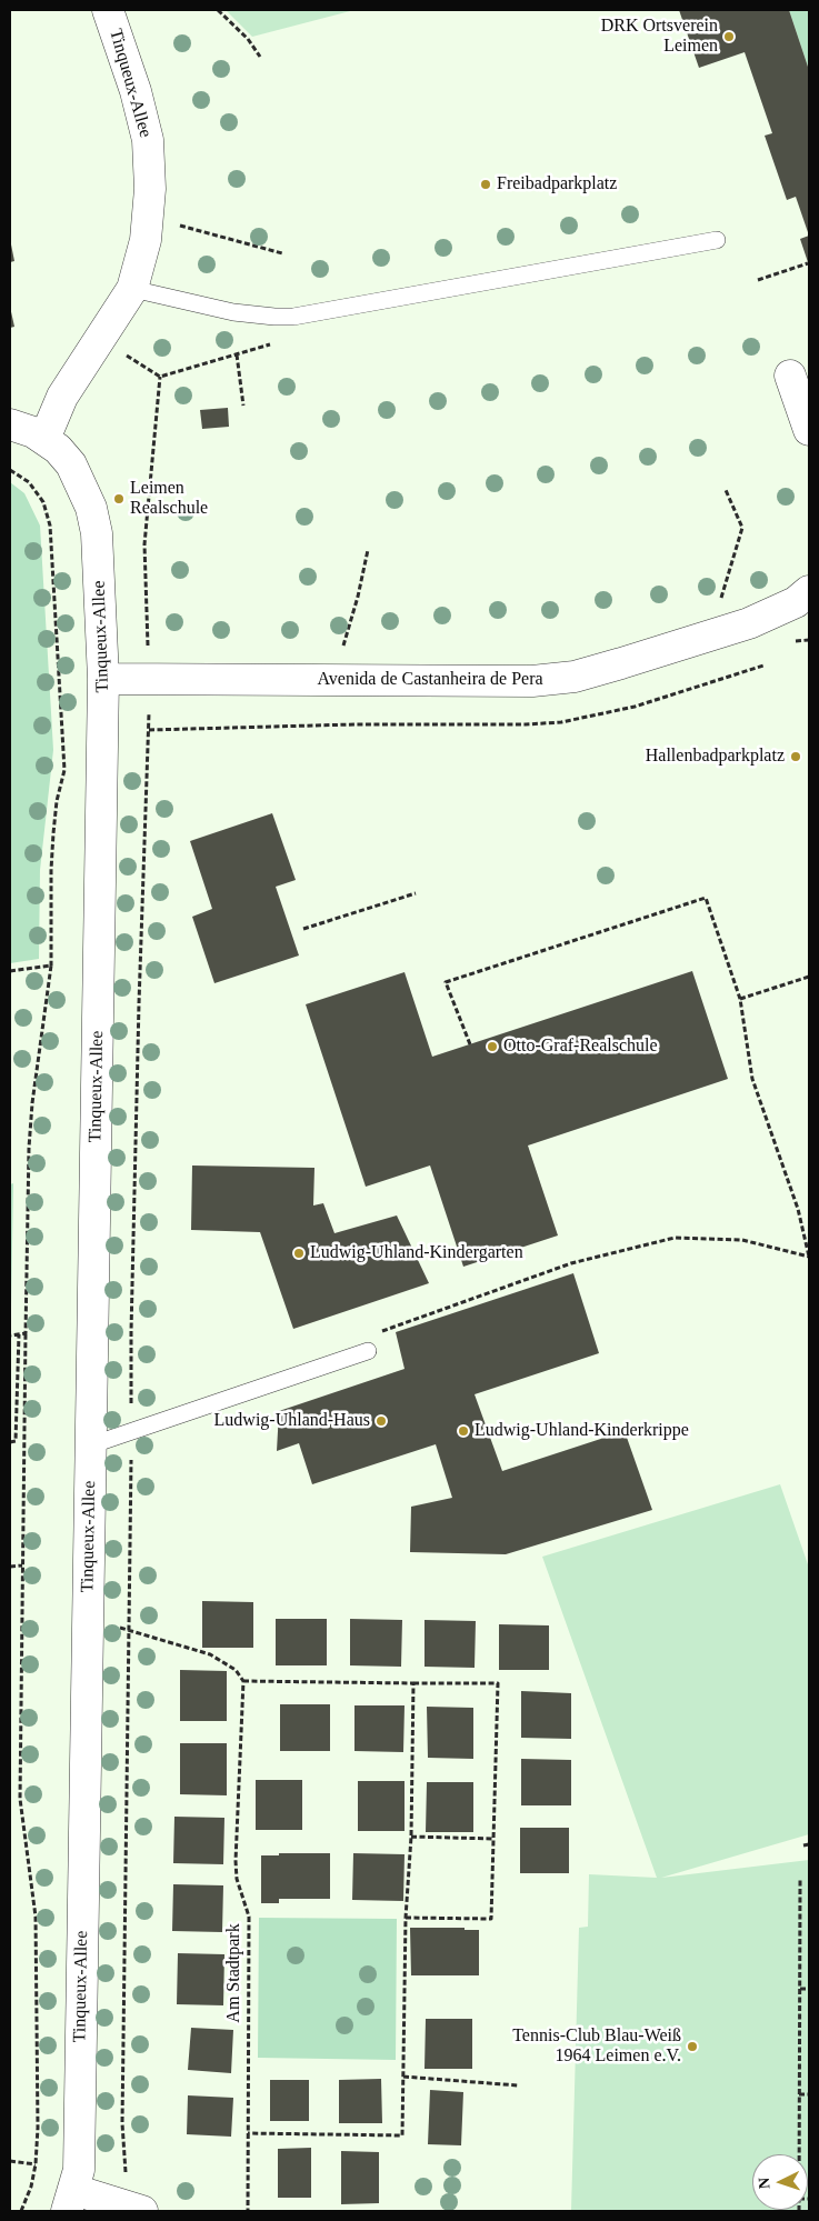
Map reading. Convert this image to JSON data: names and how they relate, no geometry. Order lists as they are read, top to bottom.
{
  "streets": {
    "street": ["Tinqueux-Allee", "Avenida de Castanheira de Pera"],
    "path": ["Am Stadtpark"]
  },
  "crossings": [
    ["Tinqueux-Allee", "Avenida de Castanheira de Pera"]
  ],
  "places": [
    "DRK Ortsverein Leimen",
    "Freibadparkplatz",
    "Leimen Realschule",
    "Hallenbadparkplatz",
    "Otto-Graf-Realschule",
    "Ludwig-Uhland-Kindergarten",
    "Ludwig-Uhland-Haus",
    "Ludwig-Uhland-Kinderkrippe",
    "Tennis-Club Blau-Weiß 1964 Leimen e.V."
  ],
  "north": "left"
}
